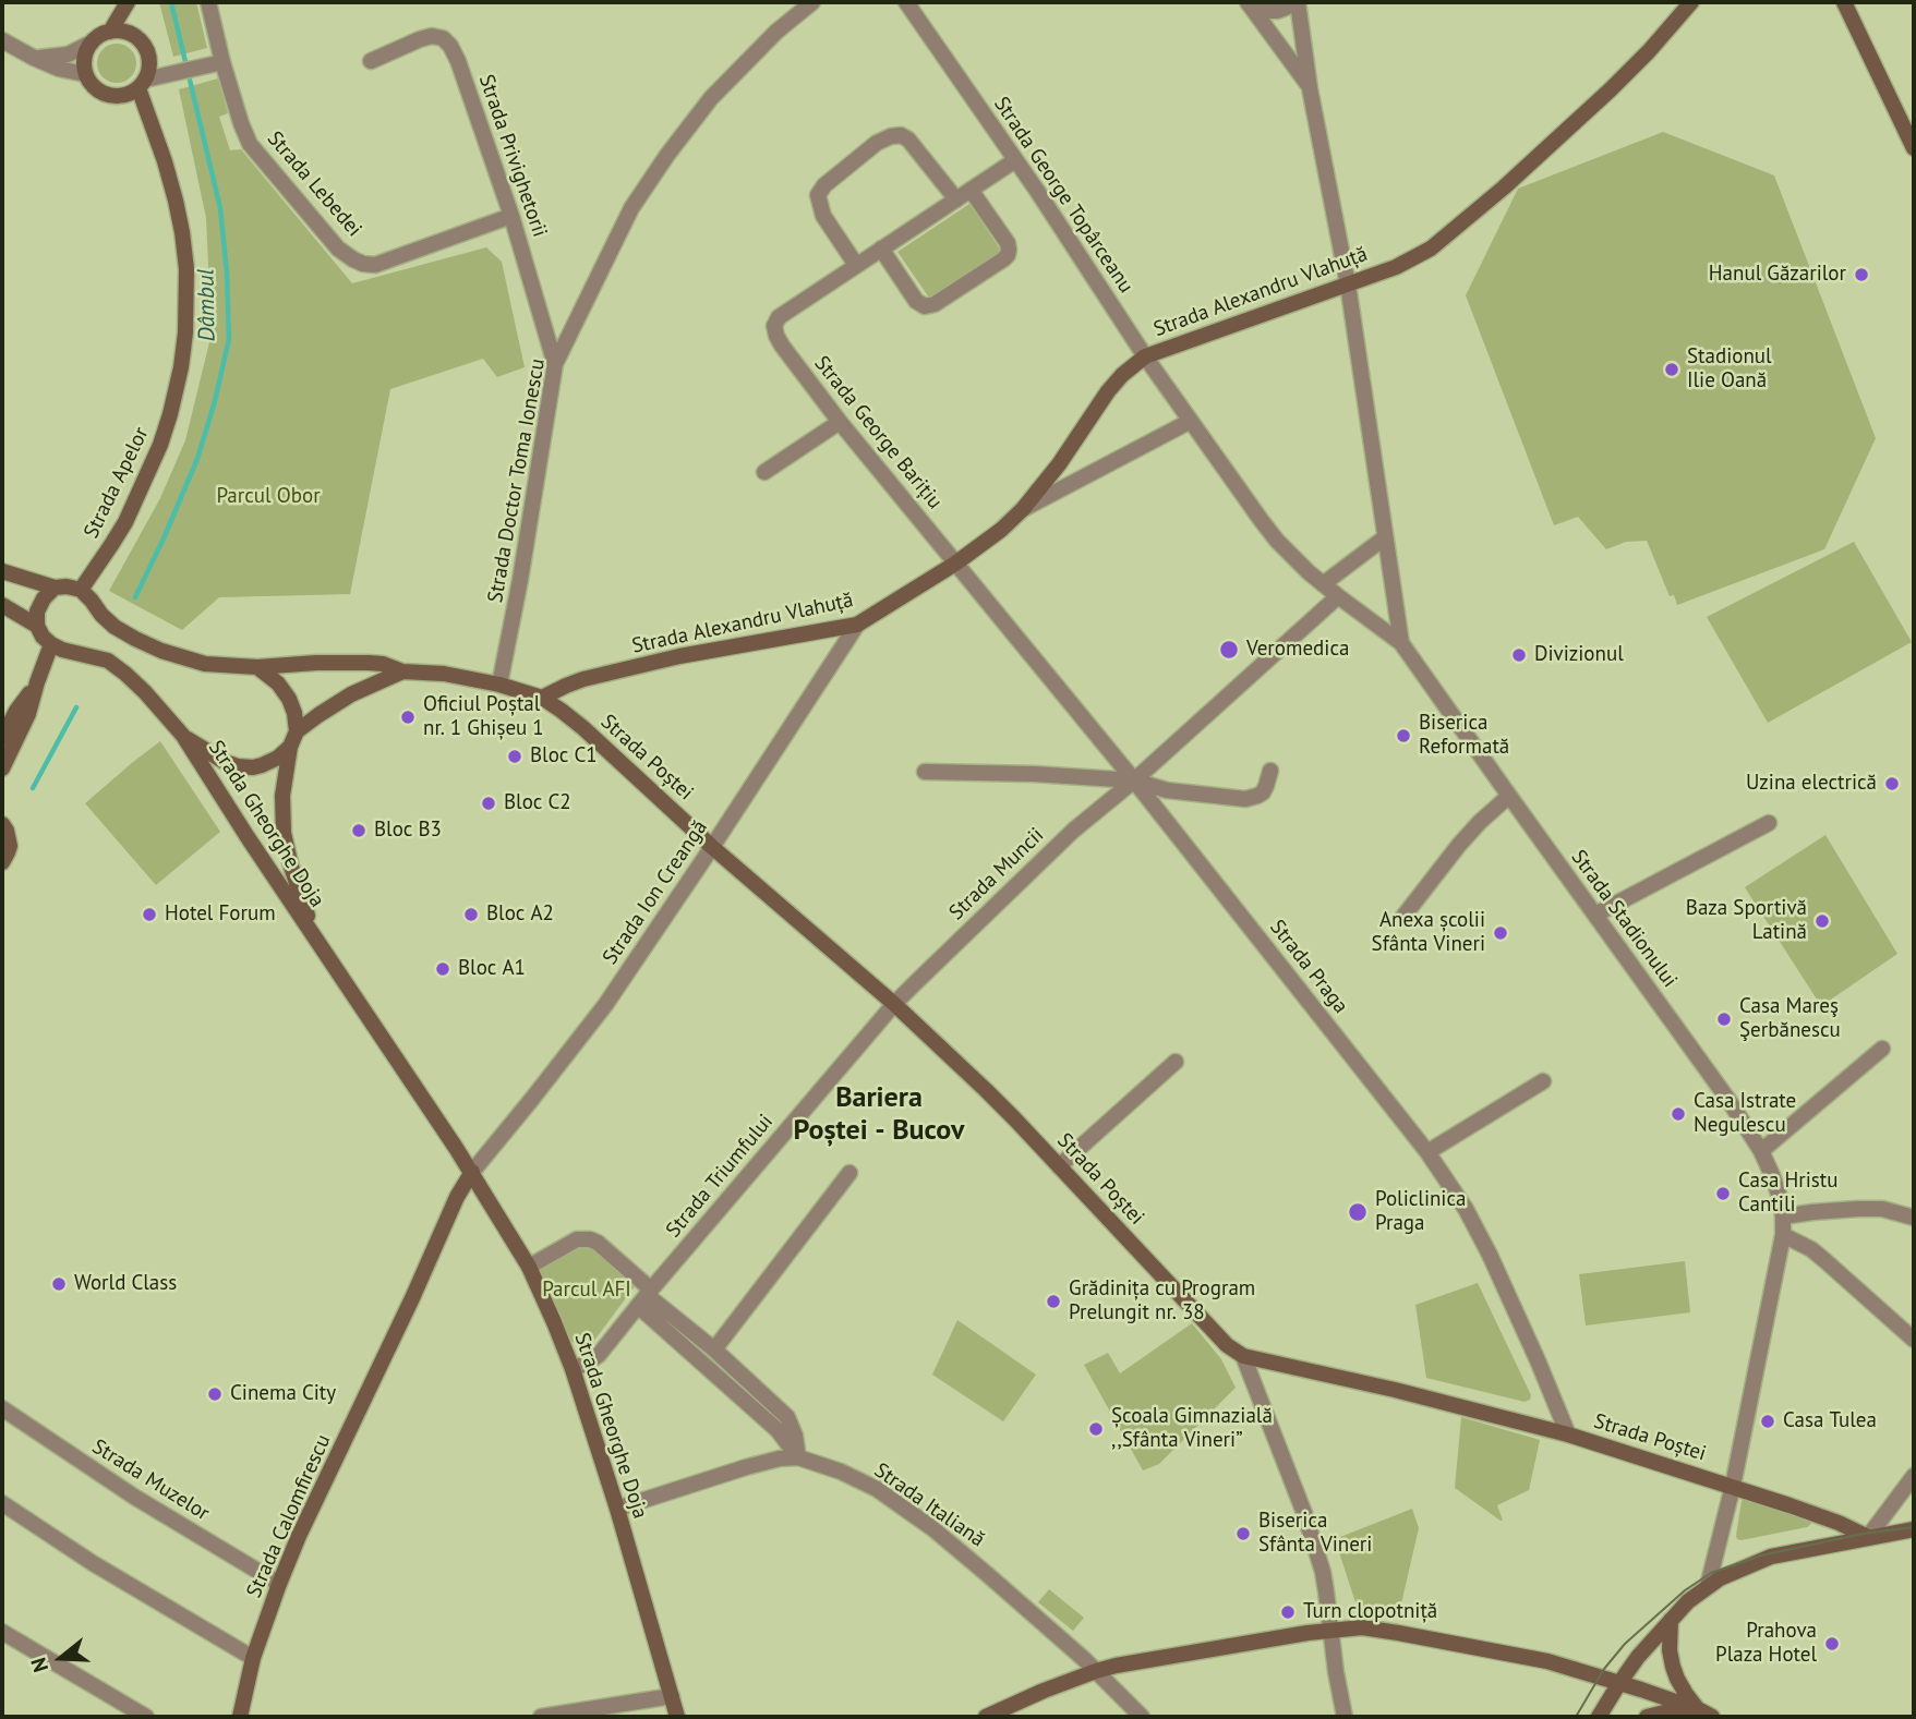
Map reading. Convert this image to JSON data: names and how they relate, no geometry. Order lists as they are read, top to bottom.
{
  "streets": {
    "main road": [
      "Strada Alexandru Vlahuță",
      "Strada Apelor",
      "Strada Poștei",
      "Strada Gheorghe Doja",
      "Strada Calomfirescu"
    ],
    "street": [
      "Strada Privighetorii",
      "Strada Lebedei",
      "Strada George Topârceanu",
      "Strada George Barițiu",
      "Strada Doctor Toma Ionescu",
      "Strada Muncii",
      "Strada Ion Creangă",
      "Strada Stadionului",
      "Strada Praga",
      "Strada Triumfului",
      "Strada Muzelor",
      "Strada Italiană"
    ]
  },
  "crossings": [
    ["Strada Privighetorii", "Strada Lebedei"],
    ["Strada Privighetorii", "Strada Doctor Toma Ionescu"],
    ["Strada George Topârceanu", "Strada Alexandru Vlahuță"],
    ["Strada George Topârceanu", "Strada Muncii"],
    ["Strada George Topârceanu", "Strada Stadionului"],
    ["Strada Alexandru Vlahuță", "Strada George Barițiu"],
    ["Strada Alexandru Vlahuță", "Strada Poștei"],
    ["Strada Alexandru Vlahuță", "Strada Ion Creangă"],
    ["Strada Alexandru Vlahuță", "Strada Stadionului"],
    ["Strada Alexandru Vlahuță", "Strada Praga"],
    ["Strada George Barițiu", "Strada Praga"],
    ["Strada Doctor Toma Ionescu", "Strada Poștei"],
    ["Strada Apelor", "Strada Poștei"],
    ["Strada Poștei", "Strada Gheorghe Doja"],
    ["Strada Poștei", "Strada Muncii"],
    ["Strada Poștei", "Strada Ion Creangă"],
    ["Strada Poștei", "Strada Stadionului"],
    ["Strada Poștei", "Strada Praga"],
    ["Strada Poștei", "Strada Triumfului"],
    ["Strada Gheorghe Doja", "Strada Ion Creangă"],
    ["Strada Gheorghe Doja", "Strada Triumfului"],
    ["Strada Gheorghe Doja", "Strada Italiană"],
    ["Strada Gheorghe Doja", "Strada Calomfirescu"],
    ["Strada Muncii", "Strada Praga"],
    ["Strada Muncii", "Strada Triumfului"],
    ["Strada Ion Creangă", "Strada Calomfirescu"],
    ["Strada Muzelor", "Strada Calomfirescu"]
  ],
  "districts": ["Bariera Poștei - Bucov"],
  "water": ["Dâmbul"],
  "parks": ["Parcul Obor", "Parcul AFI"],
  "places": [
    "Hanul Găzarilor",
    "Stadionul Ilie Oană",
    "Veromedica",
    "Divizionul",
    "Oficiul Poștal nr. 1 Ghișeu 1",
    "Biserica Reformată",
    "Bloc C1",
    "Uzina electrică",
    "Bloc C2",
    "Bloc B3",
    "Hotel Forum",
    "Bloc A2",
    "Baza Sportivă Latină",
    "Anexa școlii Sfânta Vineri",
    "Bloc A1",
    "Casa Mareş Şerbănescu",
    "Casa Istrate Negulescu",
    "Casa Hristu Cantili",
    "Policlinica Praga",
    "World Class",
    "Grădinița cu Program Prelungit nr. 38",
    "Cinema City",
    "Casa Tulea",
    "Școala Gimnazială ,,Sfânta Vineri”",
    "Biserica Sfânta Vineri",
    "Turn clopotniță",
    "Prahova Plaza Hotel"
  ],
  "north": "left"
}
